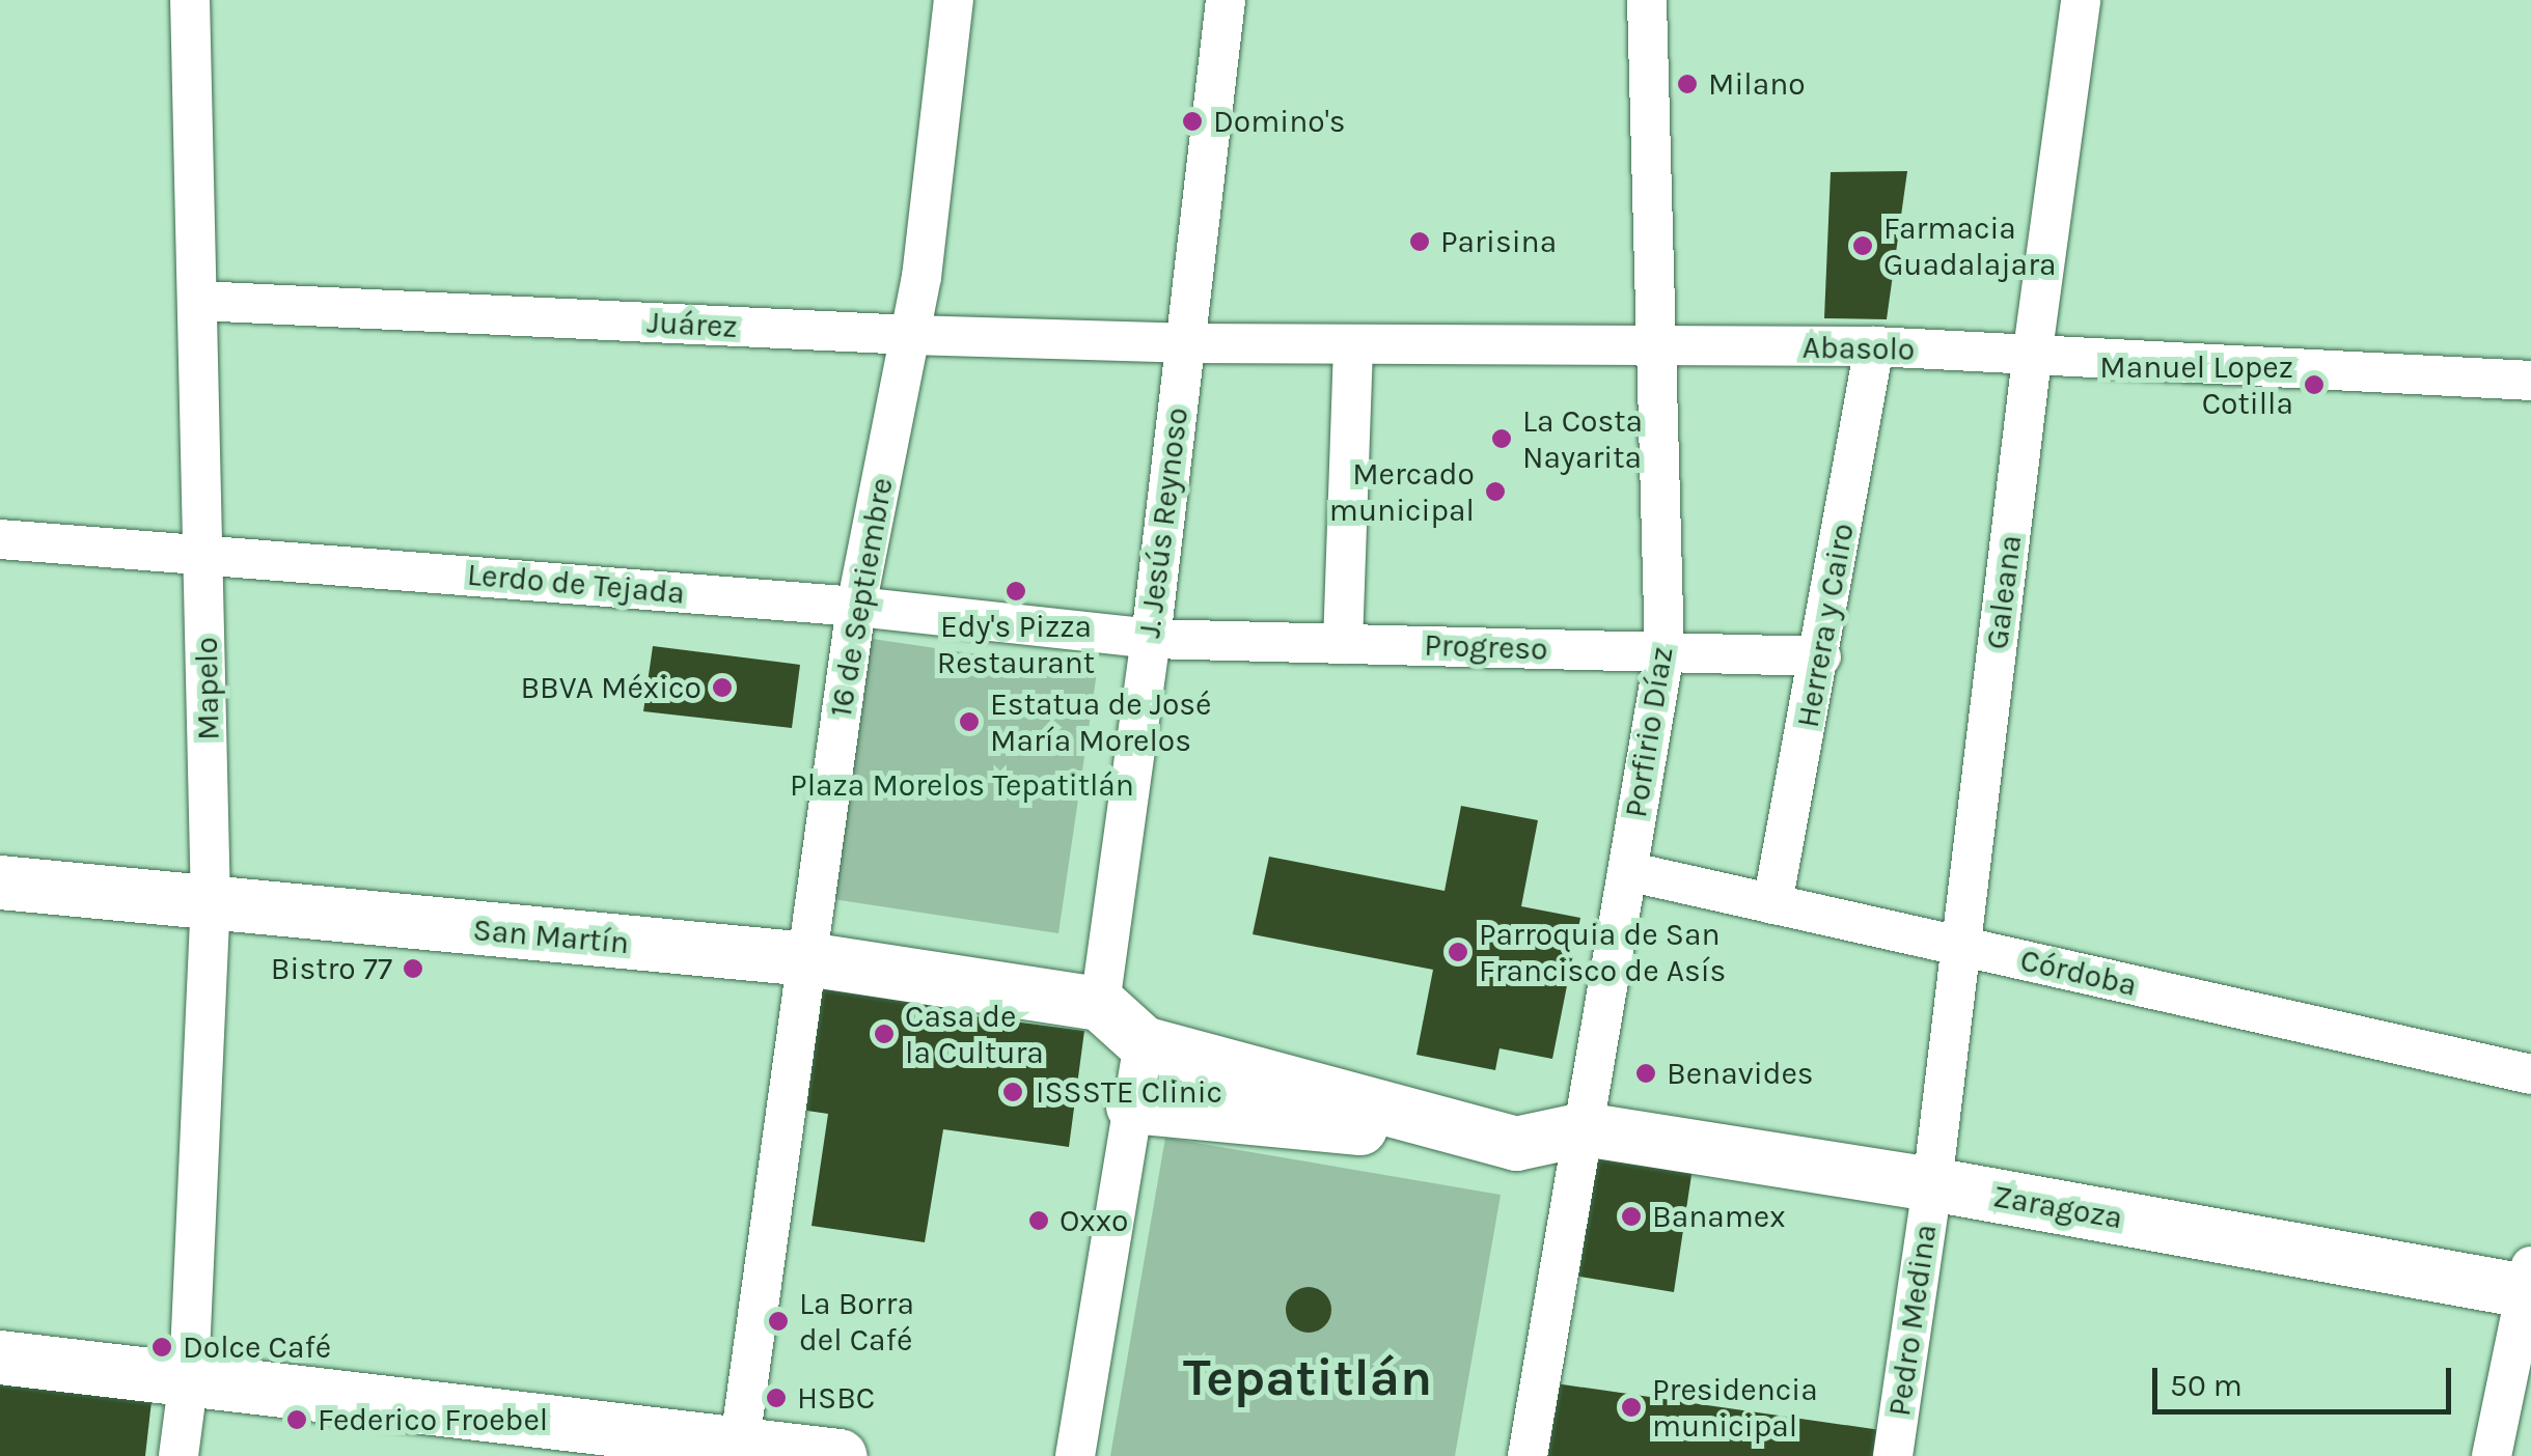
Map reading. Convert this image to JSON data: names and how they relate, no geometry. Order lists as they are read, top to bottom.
{
  "streets": {
    "street": [
      "Juárez",
      "Abasolo",
      "J. Jesús Reynoso",
      "Lerdo de Tejada",
      "Galeana",
      "16 de Septiembre",
      "Herrera y Cairo",
      "Progreso",
      "Mapelo",
      "Porfirio Díaz",
      "San Martín",
      "Córdoba",
      "Zaragoza",
      "Pedro Medina"
    ]
  },
  "crossings": [
    ["Juárez", "Abasolo"],
    ["Juárez", "J. Jesús Reynoso"],
    ["Juárez", "16 de Septiembre"],
    ["Juárez", "Mapelo"],
    ["Abasolo", "J. Jesús Reynoso"],
    ["Abasolo", "Galeana"],
    ["Abasolo", "Herrera y Cairo"],
    ["Abasolo", "Porfirio Díaz"],
    ["J. Jesús Reynoso", "Lerdo de Tejada"],
    ["J. Jesús Reynoso", "Progreso"],
    ["J. Jesús Reynoso", "San Martín"],
    ["Lerdo de Tejada", "16 de Septiembre"],
    ["Lerdo de Tejada", "Progreso"],
    ["Lerdo de Tejada", "Mapelo"],
    ["Galeana", "Córdoba"],
    ["Galeana", "Zaragoza"],
    ["Galeana", "Pedro Medina"],
    ["16 de Septiembre", "San Martín"],
    ["Herrera y Cairo", "Progreso"],
    ["Herrera y Cairo", "Córdoba"],
    ["Progreso", "Porfirio Díaz"],
    ["Mapelo", "San Martín"],
    ["Porfirio Díaz", "Córdoba"],
    ["Porfirio Díaz", "Zaragoza"],
    ["Zaragoza", "Pedro Medina"]
  ],
  "districts": ["Tepatitlán"],
  "parks": ["Plaza Morelos Tepatitlán"],
  "places": [
    "Milano",
    "Domino's",
    "Parisina",
    "Farmacia Guadalajara",
    "Manuel Lopez Cotilla",
    "La Costa Nayarita",
    "Mercado municipal",
    "Edy's Pizza Restaurant",
    "BBVA México",
    "Estatua de José María Morelos",
    "Parroquia de San Francisco de Asís",
    "Bistro 77",
    "Casa de la Cultura",
    "Benavides",
    "ISSSTE Clinic",
    "Banamex",
    "Oxxo",
    "La Borra del Café",
    "Dolce Café",
    "HSBC",
    "Presidencia municipal",
    "Federico Froebel"
  ],
  "scale_bar": "50 m"
}
